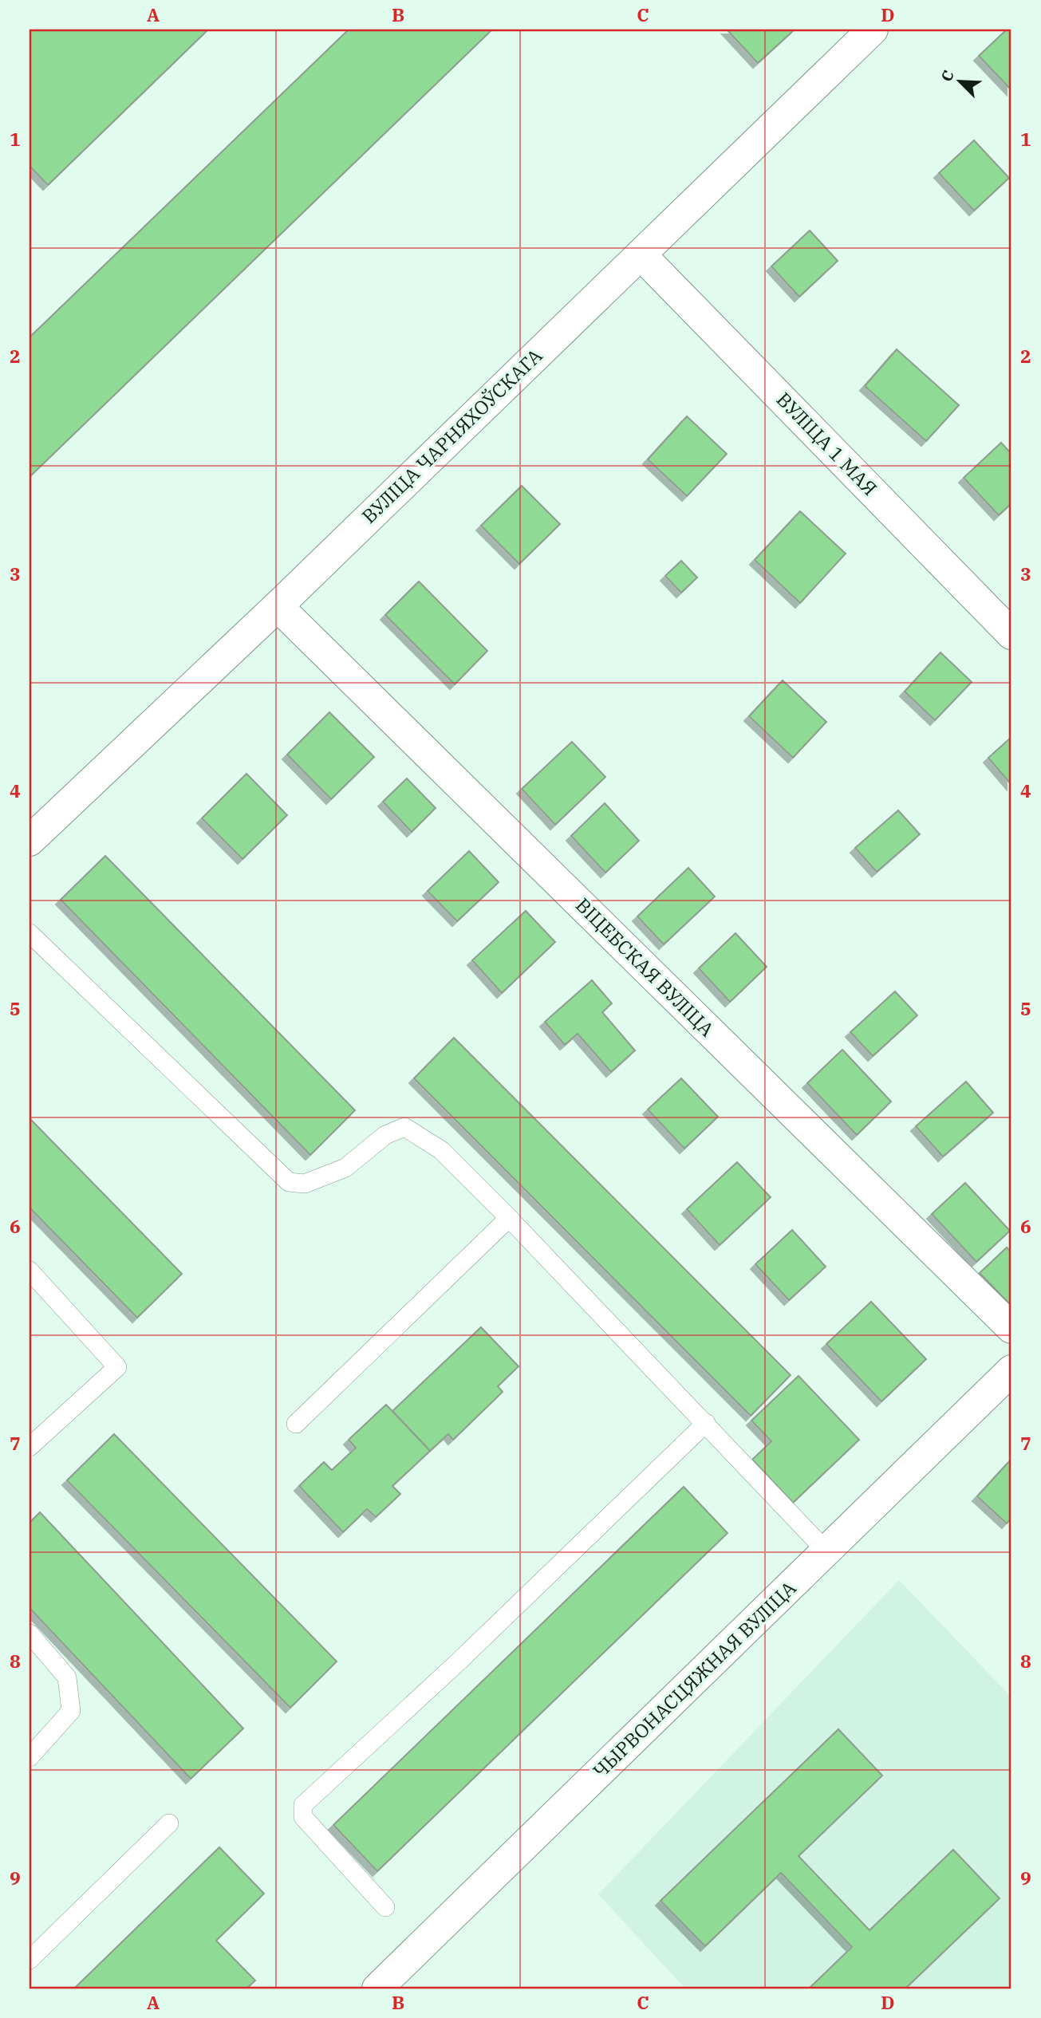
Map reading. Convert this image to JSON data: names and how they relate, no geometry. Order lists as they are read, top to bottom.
{
  "streets": {
    "street": [
      "ВУЛІЦА ЧАРНЯХОЎСКАГА",
      "ВУЛІЦА 1 МАЯ",
      "ВІЦЕБСКАЯ ВУЛІЦА",
      "ЧЫРВОНАСЦЯЖНАЯ ВУЛІЦА"
    ]
  },
  "crossings": [
    ["ВУЛІЦА ЧАРНЯХОЎСКАГА", "ВУЛІЦА 1 МАЯ"],
    ["ВУЛІЦА ЧАРНЯХОЎСКАГА", "ВІЦЕБСКАЯ ВУЛІЦА"]
  ],
  "north": "top left",
  "grid": {
    "columns": [
      "A",
      "B",
      "C",
      "D"
    ],
    "rows": [
      "1",
      "2",
      "3",
      "4",
      "5",
      "6",
      "7",
      "8",
      "9"
    ]
  }
}
